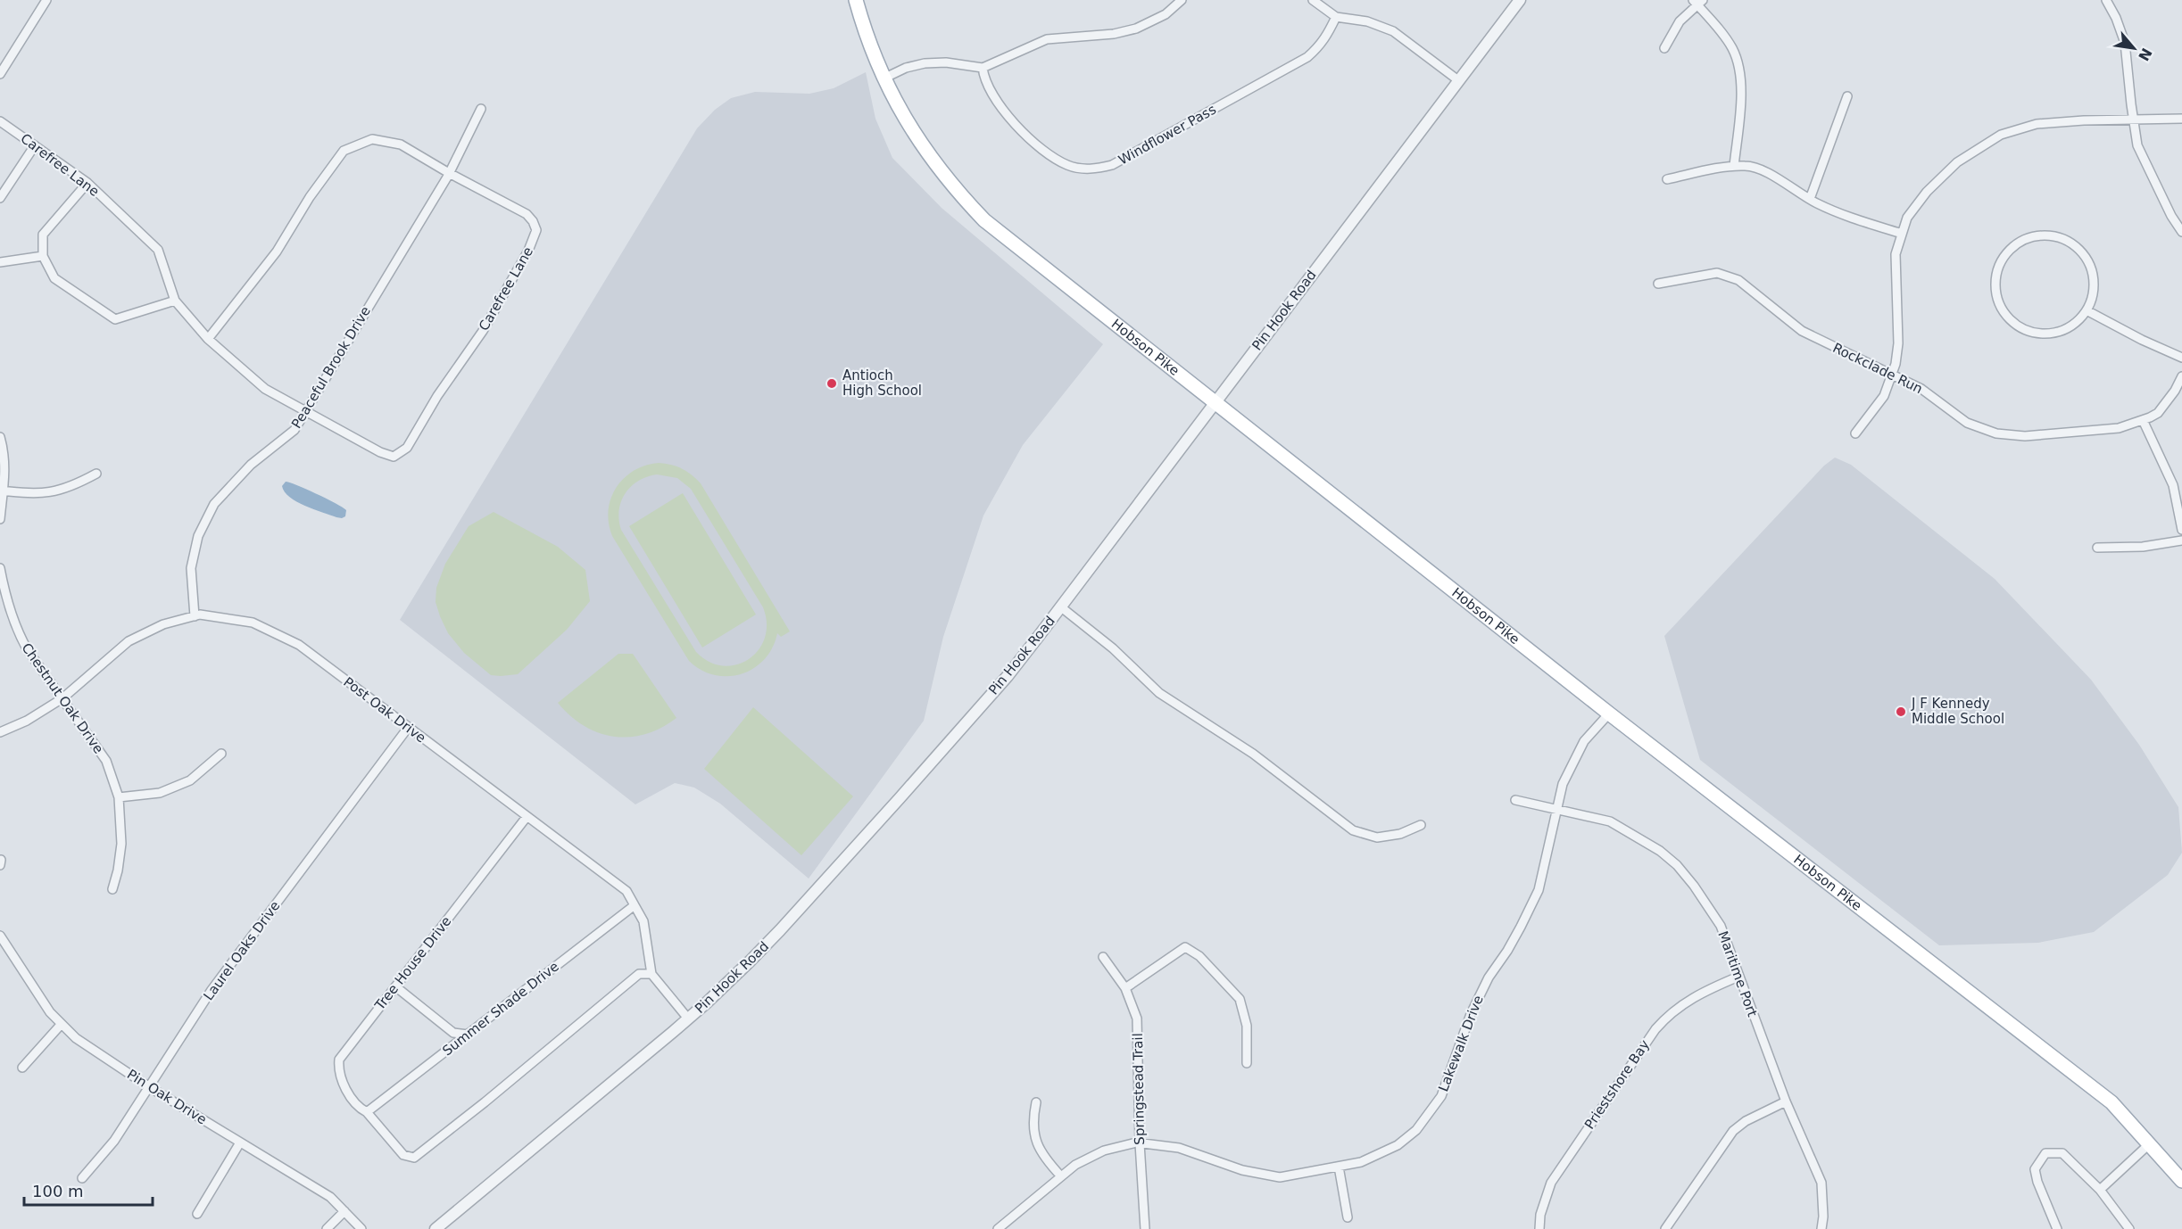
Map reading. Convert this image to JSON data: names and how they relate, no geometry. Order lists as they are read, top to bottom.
{
  "streets": {
    "main road": ["Hobson Pike"],
    "street": [
      "Windflower Pass",
      "Carefree Lane",
      "Pin Hook Road",
      "Peaceful Brook Drive",
      "Rockclade Run",
      "Chestnut Oak Drive",
      "Post Oak Drive",
      "Laurel Oaks Drive",
      "Tree House Drive",
      "Maritime Port",
      "Summer Shade Drive",
      "Lakewalk Drive",
      "Priestshore Bay",
      "Springstead Trail",
      "Pin Oak Drive"
    ]
  },
  "crossings": [
    ["Carefree Lane", "Peaceful Brook Drive"],
    ["Pin Hook Road", "Hobson Pike"],
    ["Hobson Pike", "Lakewalk Drive"],
    ["Peaceful Brook Drive", "Post Oak Drive"],
    ["Chestnut Oak Drive", "Post Oak Drive"],
    ["Post Oak Drive", "Laurel Oaks Drive"],
    ["Post Oak Drive", "Tree House Drive"],
    ["Post Oak Drive", "Summer Shade Drive"],
    ["Laurel Oaks Drive", "Pin Oak Drive"],
    ["Tree House Drive", "Summer Shade Drive"],
    ["Maritime Port", "Lakewalk Drive"],
    ["Maritime Port", "Priestshore Bay"],
    ["Lakewalk Drive", "Springstead Trail"]
  ],
  "places": ["Antioch High School", "J F Kennedy Middle School"],
  "scale_bar": "100 m",
  "north": "bottom right"
}
